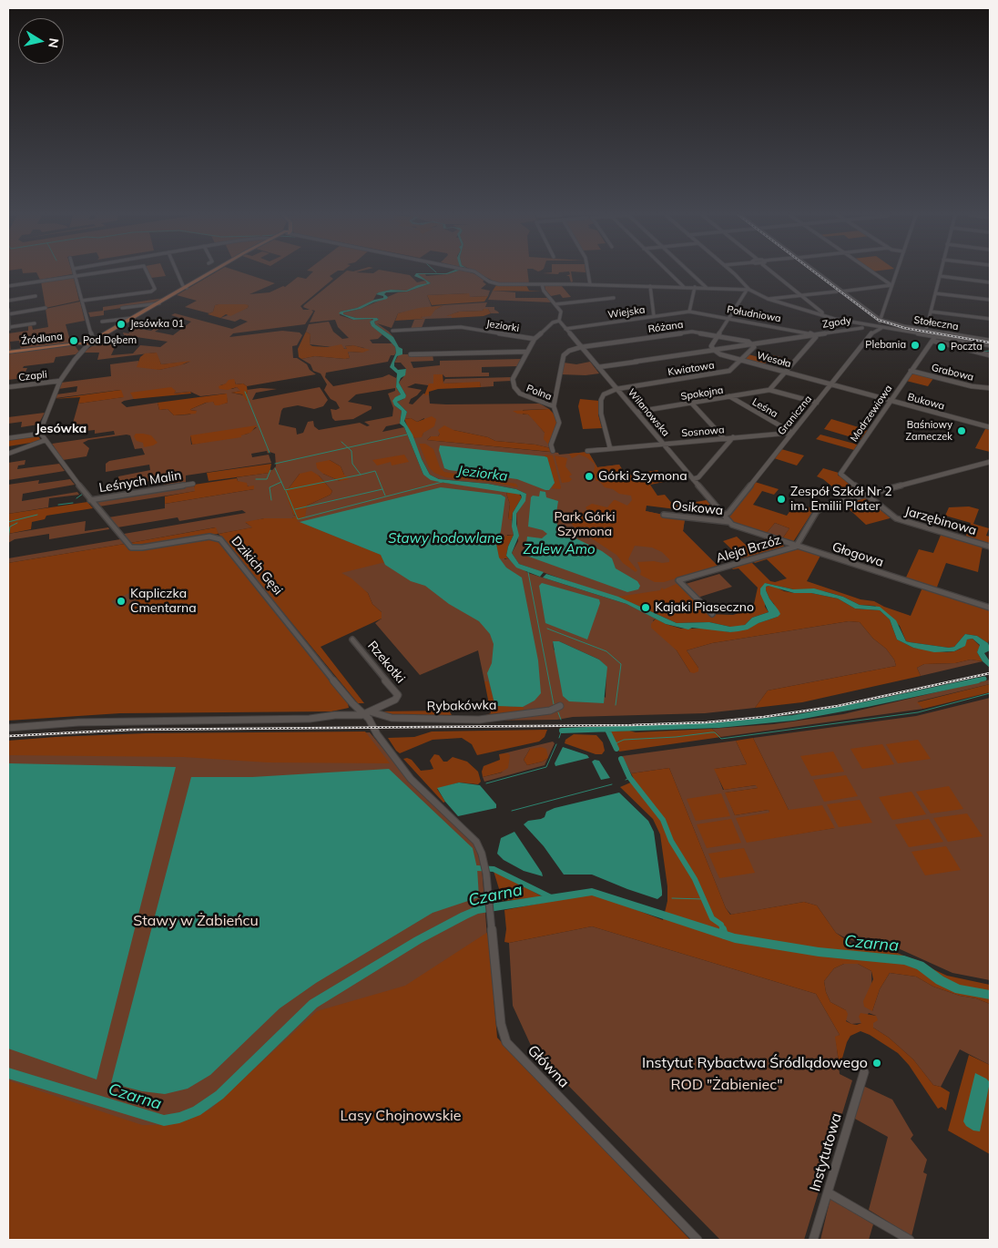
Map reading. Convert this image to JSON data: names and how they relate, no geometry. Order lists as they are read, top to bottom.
{
  "streets": {
    "main road": ["Źródlana"],
    "street": [
      "Wiejska",
      "Południowa",
      "Zgody",
      "Stołeczna",
      "Jeziorki",
      "Różana",
      "Wesoła",
      "Kwiatowa",
      "Grabowa",
      "Czapli",
      "Polna",
      "Spokojna",
      "Bukowa",
      "Leśna",
      "Wilanowska",
      "Modrzewiowa",
      "Graniczna",
      "Sosnowa",
      "Leśnych Malin",
      "Osikowa",
      "Jarzębinowa",
      "Aleja Brzóz",
      "Głogowa",
      "Dzikich Gęsi",
      "Rzekotki",
      "Rybakówka",
      "Główna",
      "Instytutowa"
    ]
  },
  "crossings": [
    ["Wiejska", "Południowa"],
    ["Wiejska", "Wilanowska"],
    ["Południowa", "Zgody"],
    ["Zgody", "Stołeczna"],
    ["Zgody", "Różana"],
    ["Zgody", "Wesoła"],
    ["Zgody", "Kwiatowa"],
    ["Zgody", "Wilanowska"],
    ["Zgody", "Graniczna"],
    ["Stołeczna", "Graniczna"],
    ["Jeziorki", "Polna"],
    ["Jeziorki", "Wilanowska"],
    ["Różana", "Kwiatowa"],
    ["Różana", "Wilanowska"],
    ["Wesoła", "Kwiatowa"],
    ["Wesoła", "Bukowa"],
    ["Wesoła", "Graniczna"],
    ["Kwiatowa", "Wilanowska"],
    ["Grabowa", "Modrzewiowa"],
    ["Spokojna", "Leśna"],
    ["Spokojna", "Wilanowska"],
    ["Bukowa", "Modrzewiowa"],
    ["Bukowa", "Graniczna"],
    ["Leśna", "Graniczna"],
    ["Leśna", "Sosnowa"],
    ["Wilanowska", "Graniczna"],
    ["Wilanowska", "Sosnowa"],
    ["Modrzewiowa", "Jarzębinowa"],
    ["Modrzewiowa", "Aleja Brzóz"],
    ["Graniczna", "Sosnowa"],
    ["Leśnych Malin", "Dzikich Gęsi"],
    ["Osikowa", "Głogowa"],
    ["Jarzębinowa", "Aleja Brzóz"],
    ["Aleja Brzóz", "Głogowa"],
    ["Dzikich Gęsi", "Rzekotki"],
    ["Dzikich Gęsi", "Rybakówka"],
    ["Dzikich Gęsi", "Główna"],
    ["Rzekotki", "Rybakówka"]
  ],
  "districts": ["Jesówka"],
  "water": [
    "Jeziorka",
    "Stawy hodowlane",
    "Zalew Amo",
    "Czarna"
  ],
  "parks": [
    "Park Górki Szymona",
    "Stawy w Żabieńcu",
    "ROD \"Żabieniec\"",
    "Lasy Chojnowskie"
  ],
  "places": [
    "Jesówka 01",
    "Pod Dębem",
    "Plebania",
    "Poczta",
    "Baśniowy Zameczek",
    "Górki Szymona",
    "Zespół Szkół Nr 2 im. Emilii Plater",
    "Kapliczka Cmentarna",
    "Kajaki Piaseczno",
    "Instytut Rybactwa Śródlądowego"
  ],
  "north": "right"
}
